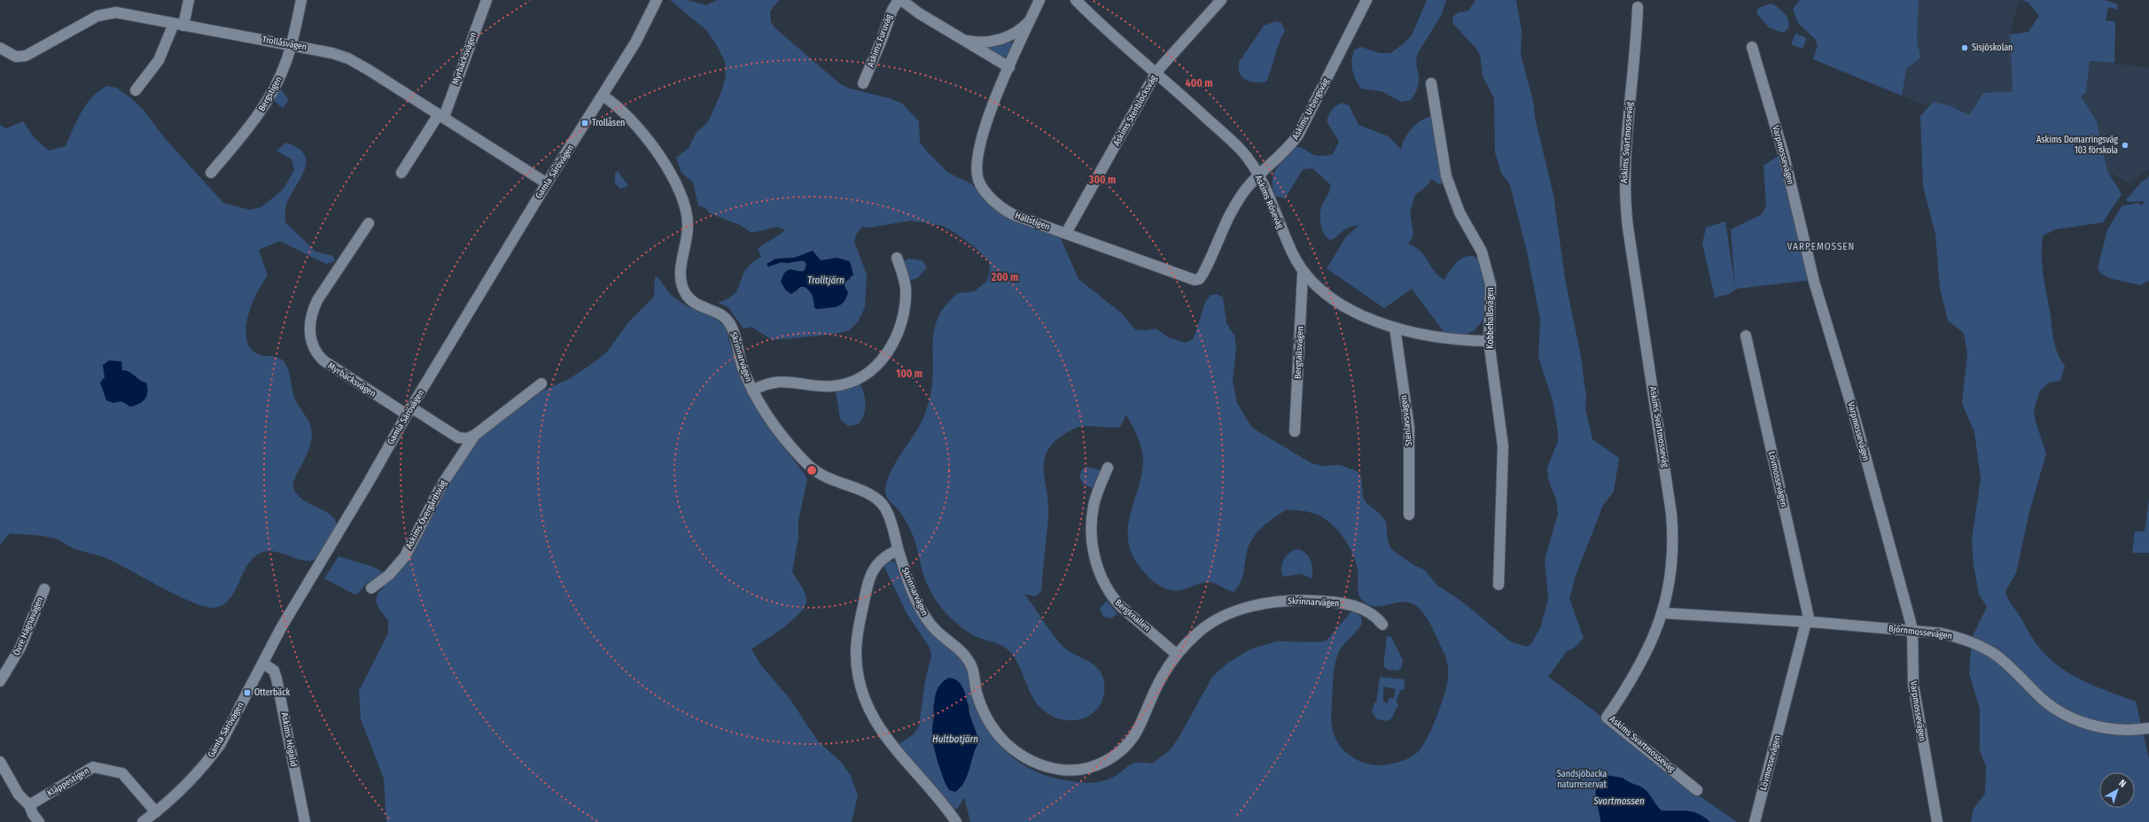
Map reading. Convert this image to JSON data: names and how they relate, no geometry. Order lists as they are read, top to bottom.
{
  "streets": {
    "street": [
      "Askims Furuväg",
      "Trollåsvägen",
      "Myrbäcksvägen",
      "Bergstigen",
      "Askims Urbergsväg",
      "Askims Stenblocksväg",
      "Askims Svartmosseväg",
      "Varpmossevägen",
      "Gamla Särövägen",
      "Askims Röseväg",
      "Hällstigen",
      "Kobbehallsvägen",
      "Bergtallsvägen",
      "Skrinnarvägen",
      "Stenlavsvägen",
      "Lövmossevägen",
      "Askims Övergårdsväg",
      "Bergknallen",
      "Övre Hägnavägen",
      "Björnmossevägen",
      "Askims Högalid",
      "Kläppestigen"
    ]
  },
  "crossings": [
    ["Trollåsvägen", "Myrbäcksvägen"],
    ["Trollåsvägen", "Bergstigen"],
    ["Trollåsvägen", "Gamla Särövägen"],
    ["Myrbäcksvägen", "Gamla Särövägen"],
    ["Askims Urbergsväg", "Askims Röseväg"],
    ["Askims Urbergsväg", "Hällstigen"],
    ["Askims Stenblocksväg", "Askims Röseväg"],
    ["Askims Stenblocksväg", "Hällstigen"],
    ["Askims Svartmosseväg", "Björnmossevägen"],
    ["Varpmossevägen", "Björnmossevägen"],
    ["Gamla Särövägen", "Skrinnarvägen"],
    ["Gamla Särövägen", "Askims Högalid"],
    ["Gamla Särövägen", "Kläppestigen"],
    ["Askims Röseväg", "Kobbehallsvägen"],
    ["Askims Röseväg", "Bergtallsvägen"],
    ["Askims Röseväg", "Stenlavsvägen"],
    ["Skrinnarvägen", "Bergknallen"],
    ["Lövmossevägen", "Björnmossevägen"]
  ],
  "districts": ["VARPEMOSSEN"],
  "water": ["Trolltjärn", "Hultbotjärn", "Svartmossen"],
  "parks": ["Sandsjöbacka naturreservat"],
  "places": {
    "other": ["Sisjöskolan", "Askims Domarringsväg 103 förskola"],
    "transit": ["Trollåsen", "Otterbäck"]
  },
  "north": "top right",
  "rings": [
    "400 m",
    "300 m",
    "200 m",
    "100 m"
  ]
}
